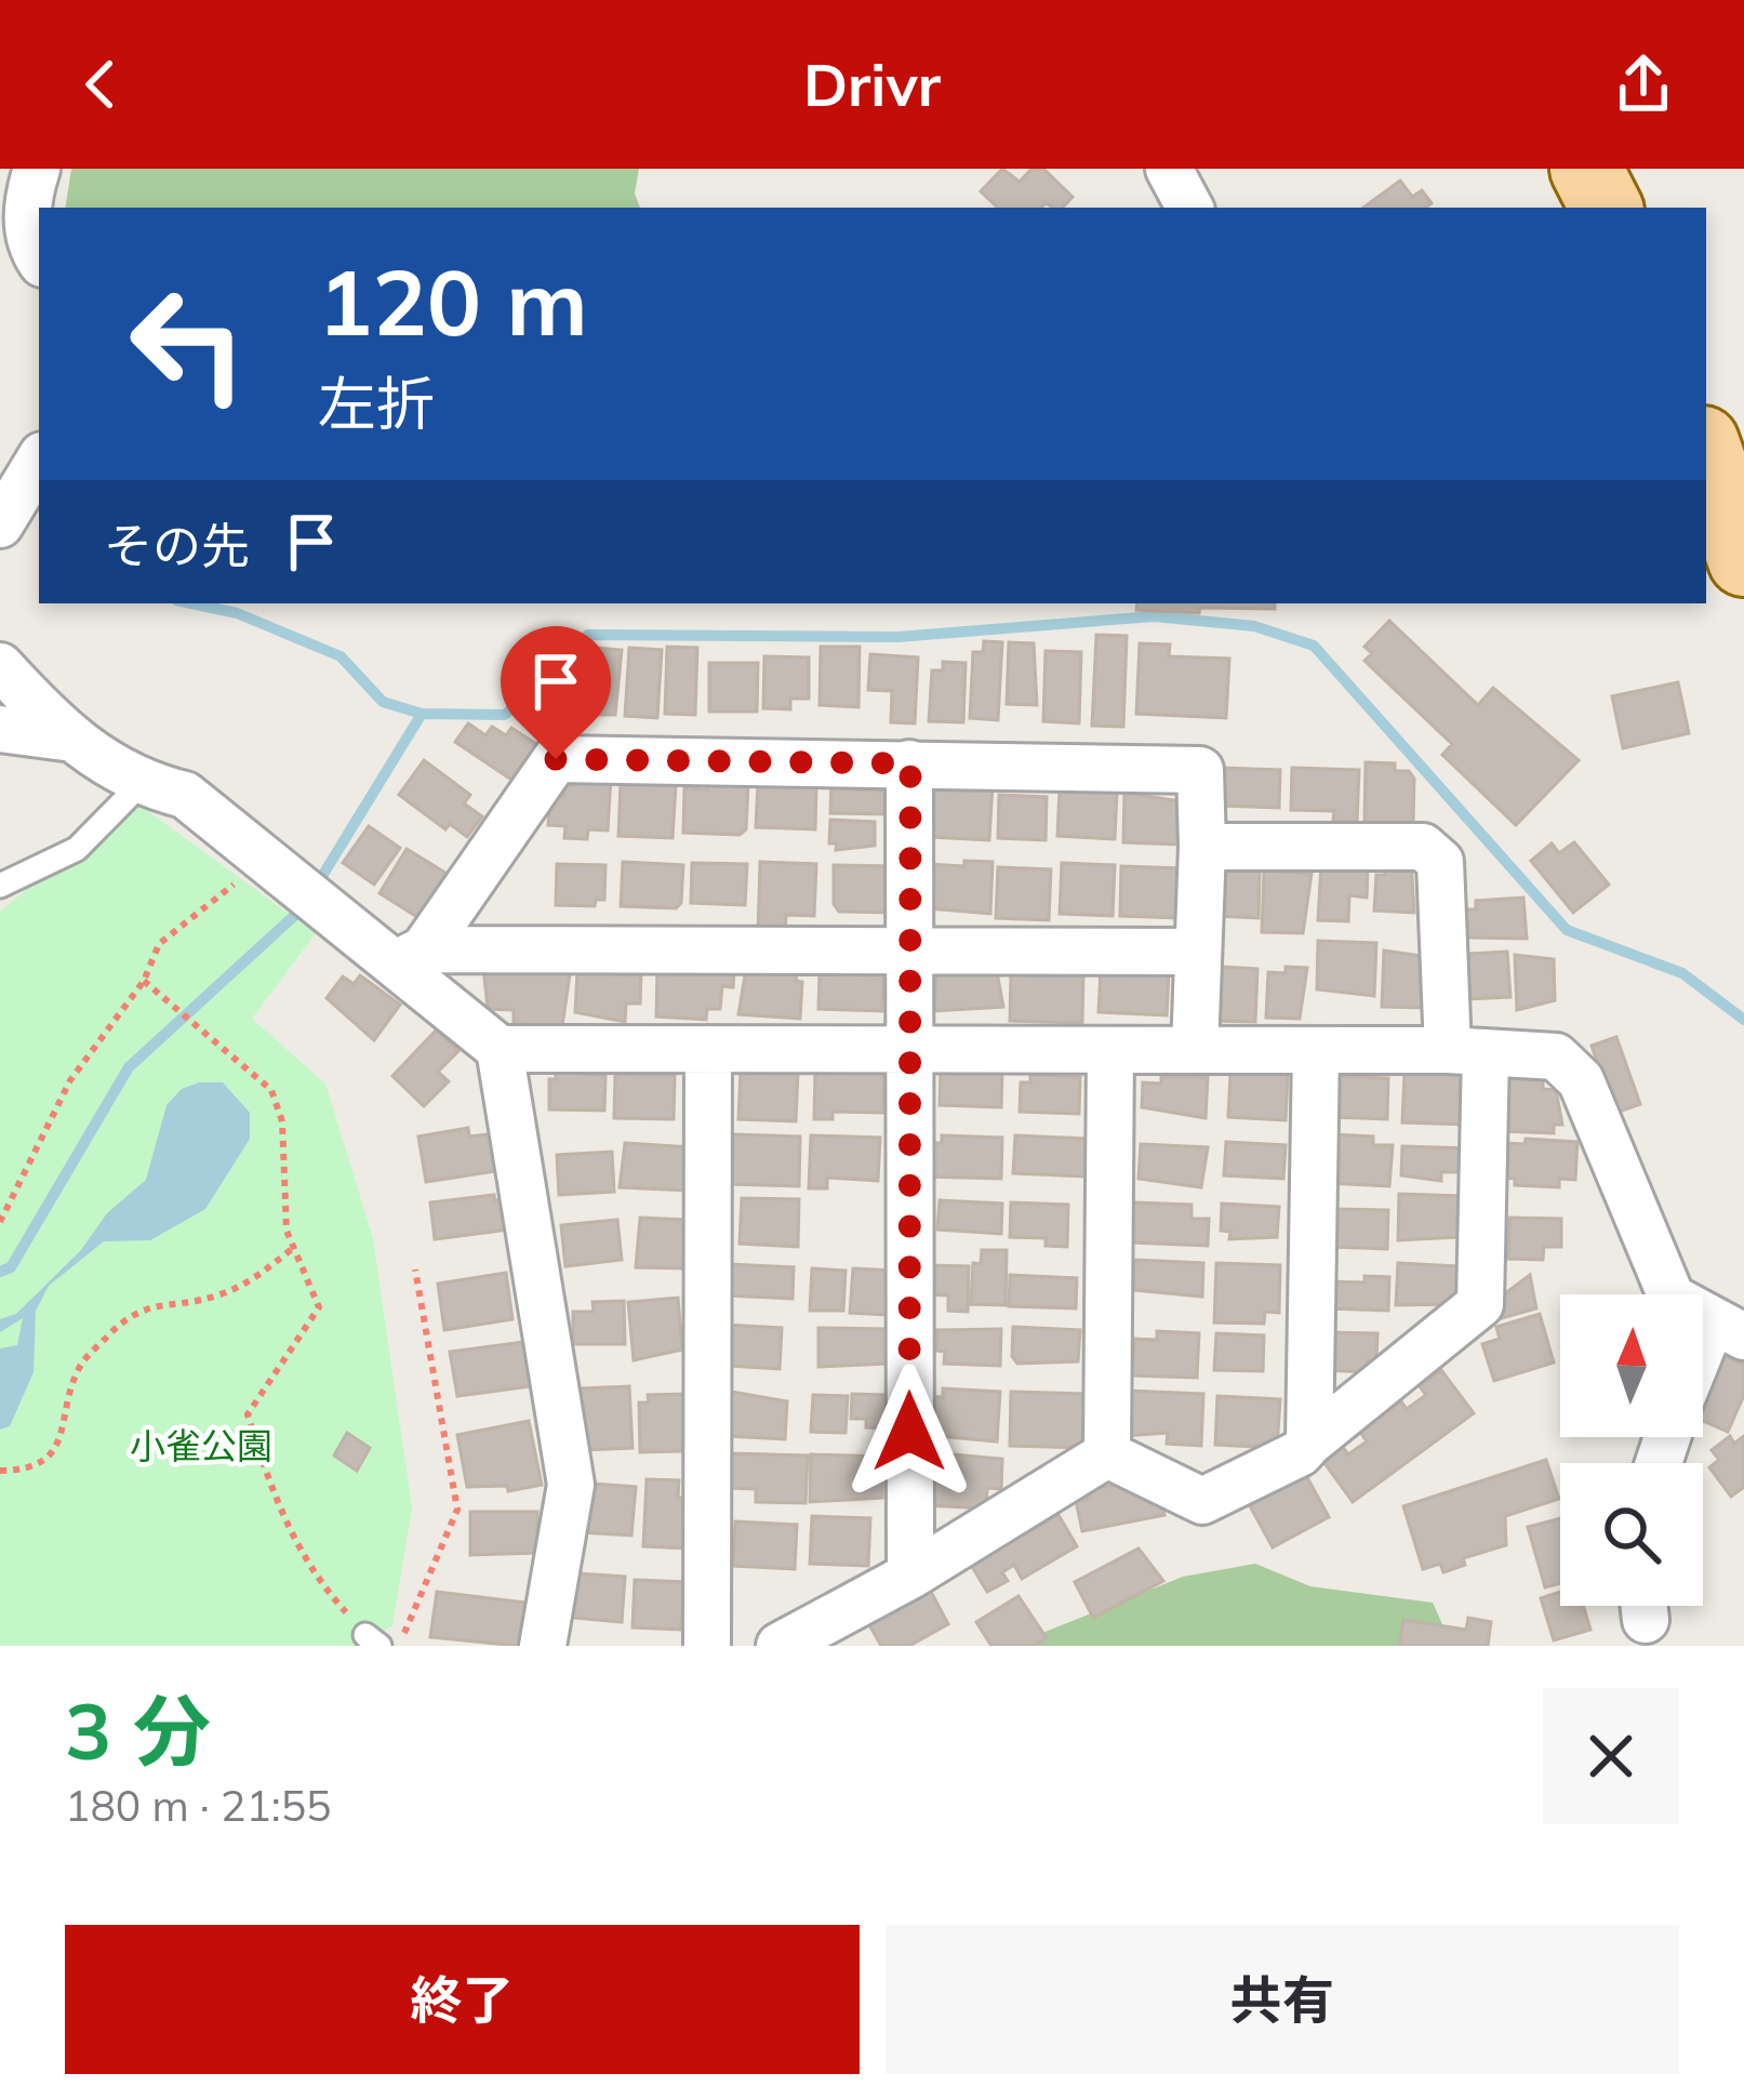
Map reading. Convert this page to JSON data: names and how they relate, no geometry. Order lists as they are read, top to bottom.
{
  "parks": ["小雀公園"],
  "north": "top",
  "page": {
    "header": "Drivr",
    "turn": ["120 m", "左折"],
    "then": "その先",
    "heading": ["3 分", "180 m · 21:55"],
    "buttons": ["終了", "共有"]
  }
}
